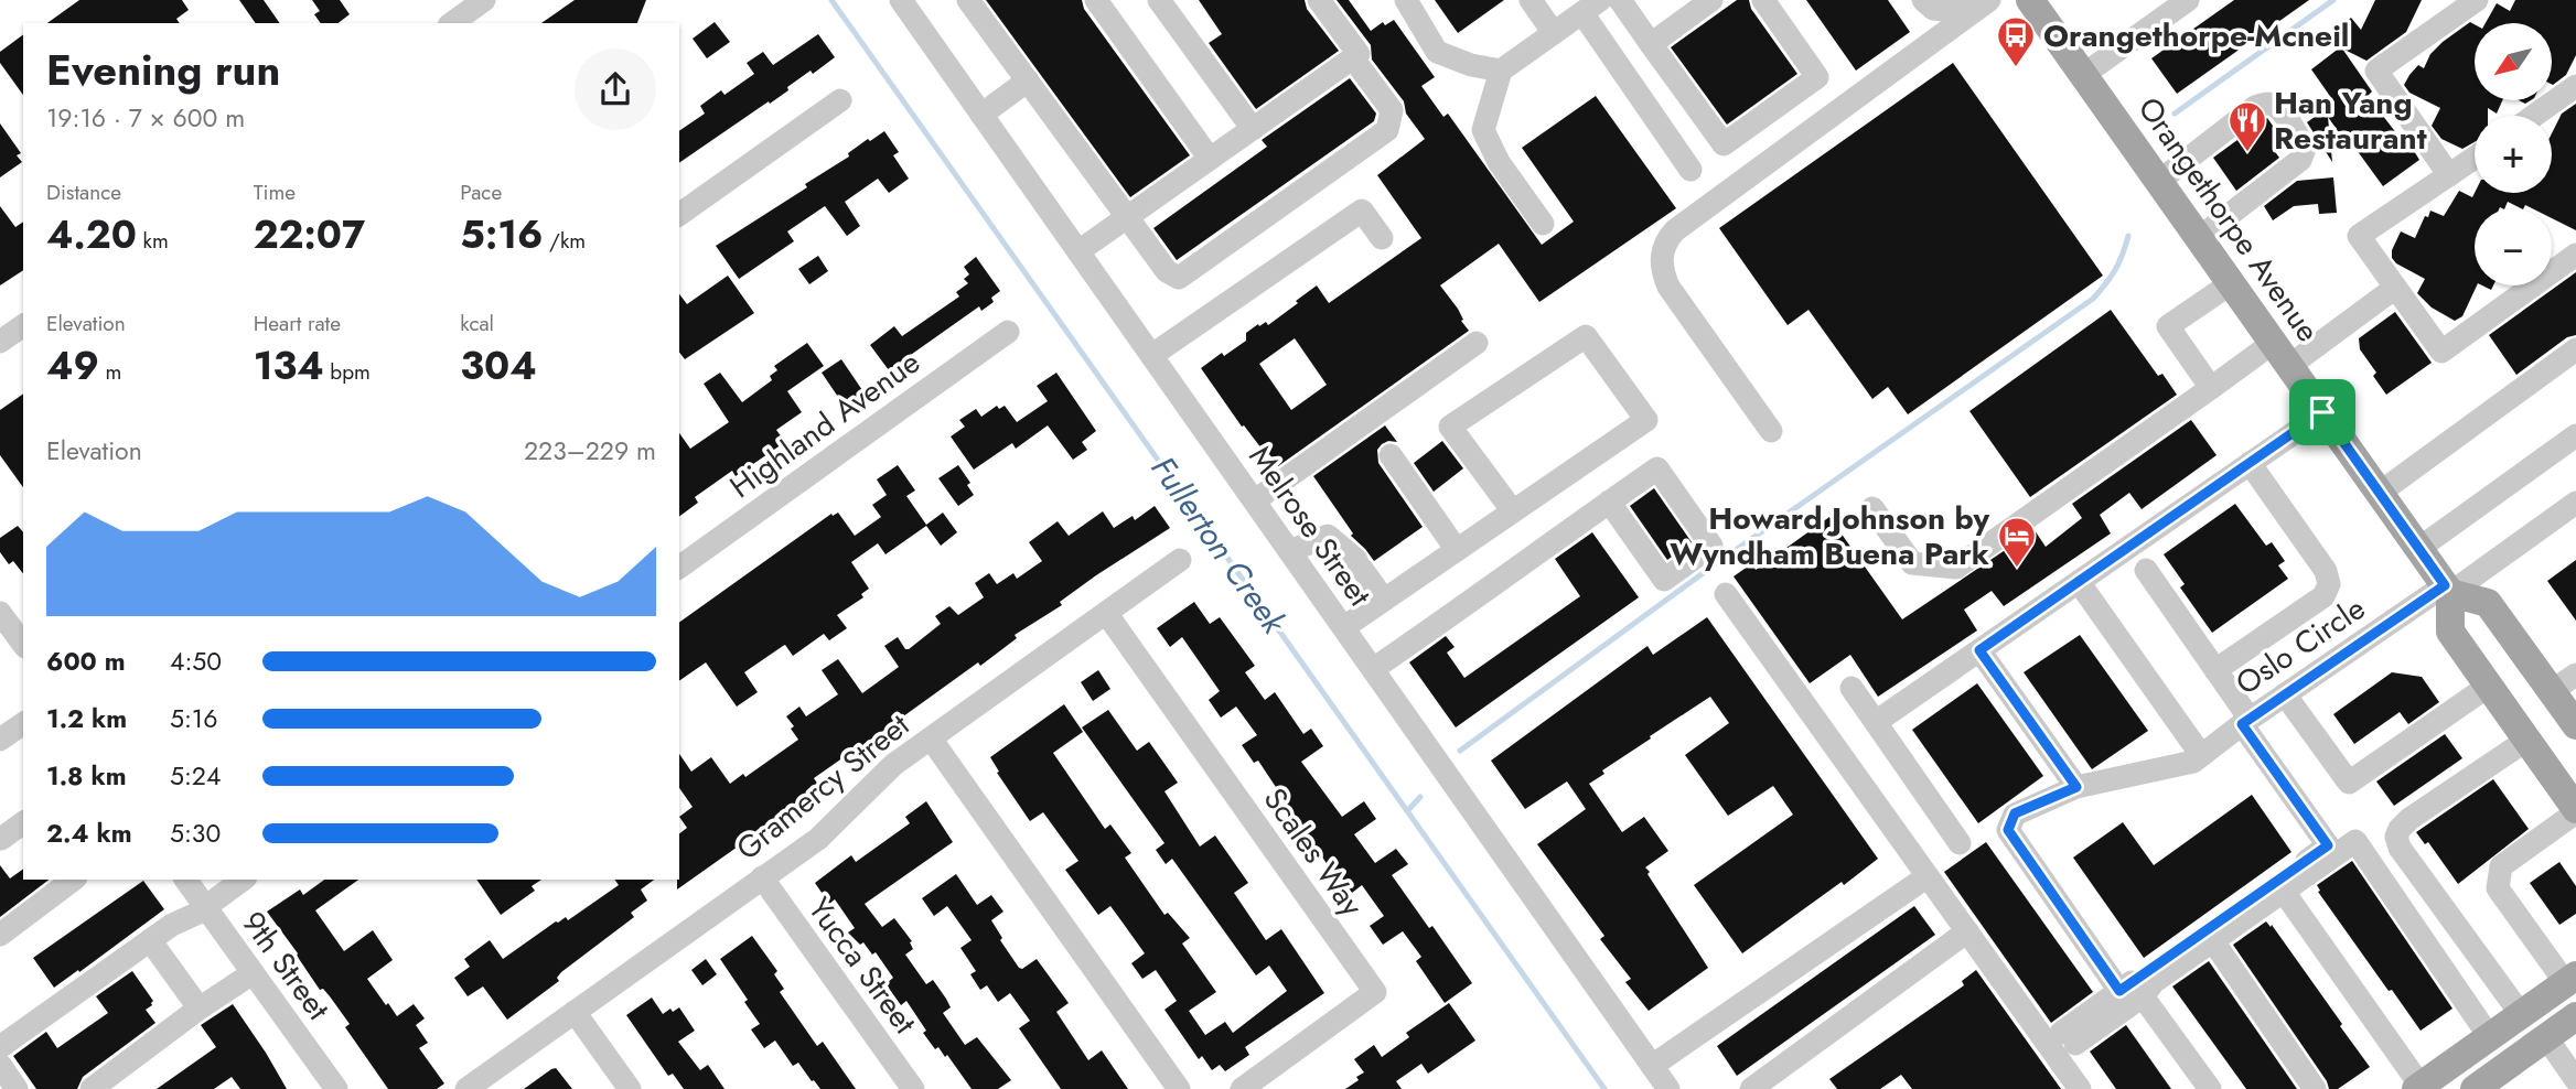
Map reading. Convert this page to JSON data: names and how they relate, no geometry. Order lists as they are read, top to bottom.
{
  "streets": {
    "main road": ["Orangethorpe Avenue"],
    "street": [
      "Highland Avenue",
      "Melrose Street",
      "Oslo Circle",
      "Gramercy Street",
      "Scales Way",
      "9th Street",
      "Yucca Street"
    ]
  },
  "crossings": [
    ["Orangethorpe Avenue", "Oslo Circle"],
    ["Gramercy Street", "Scales Way"],
    ["Gramercy Street", "Yucca Street"]
  ],
  "water": ["Fullerton Creek"],
  "places": {
    "bus stop": ["Orangethorpe-Mcneil"],
    "restaurant": ["Han Yang Restaurant"],
    "hotel": ["Howard Johnson by Wyndham Buena Park"]
  },
  "north": "bottom left",
  "page": {
    "map_buttons": ["+", "−"],
    "heading": ["Evening run", "19:16 · 7 × 600 m"],
    "stats": [
      ["Distance", "4.20 km"],
      ["Time", "22:07"],
      ["Pace", "5:16 /km"],
      ["Elevation", "49 m"],
      ["Heart rate", "134 bpm"],
      ["kcal", "304"]
    ],
    "chart": ["Elevation", "223–229 m"],
    "list": [
      {
        "name": "600 m",
        "note": "4:50"
      },
      {
        "name": "1.2 km",
        "note": "5:16"
      },
      {
        "name": "1.8 km",
        "note": "5:24"
      },
      {
        "name": "2.4 km",
        "note": "5:30"
      }
    ]
  }
}
